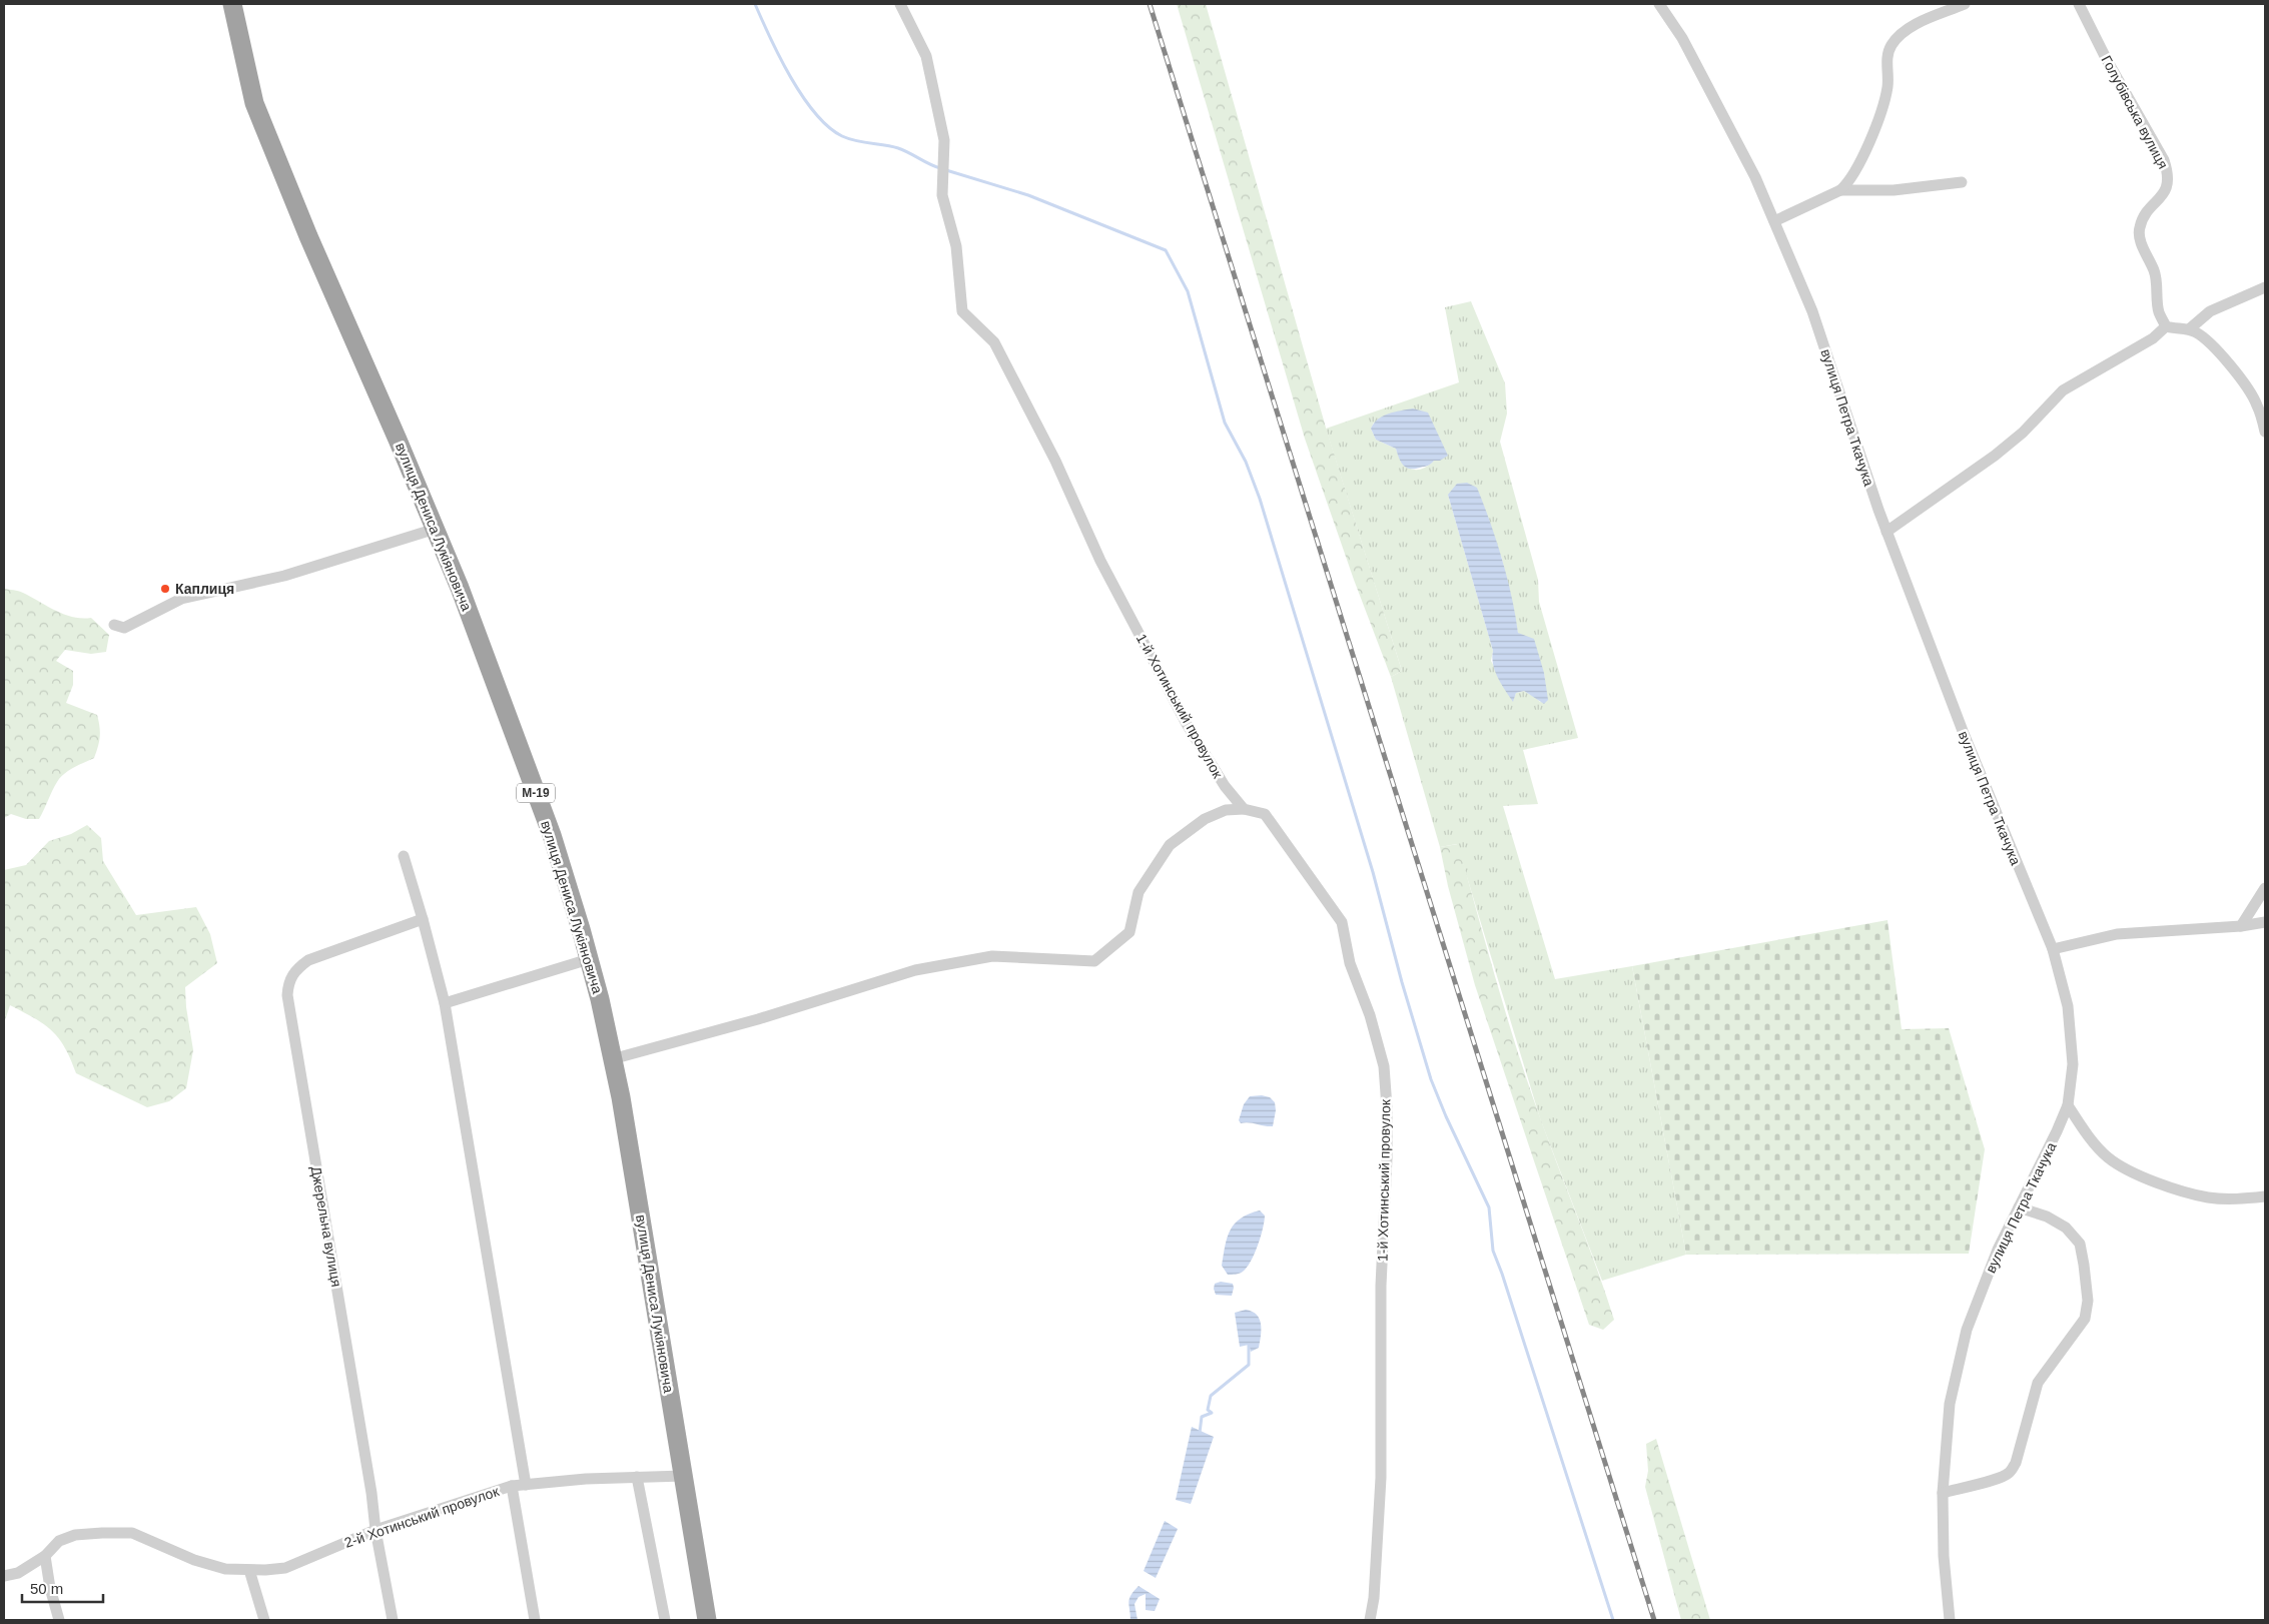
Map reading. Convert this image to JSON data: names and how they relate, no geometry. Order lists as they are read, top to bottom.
{
  "streets": {
    "highway": ["вулиця Дениса Лукіяновича", "М-19"],
    "street": [
      "Голубівська вулиця",
      "вулиця Петра Ткачука",
      "1-й Хотинський провулок",
      "Джерельна вулиця",
      "2-й Хотинський провулок"
    ]
  },
  "crossings": [
    ["вулиця Дениса Лукіяновича", "2-й Хотинський провулок"],
    ["Джерельна вулиця", "2-й Хотинський провулок"]
  ],
  "places": ["Каплиця"],
  "scale_bar": "50 m"
}
